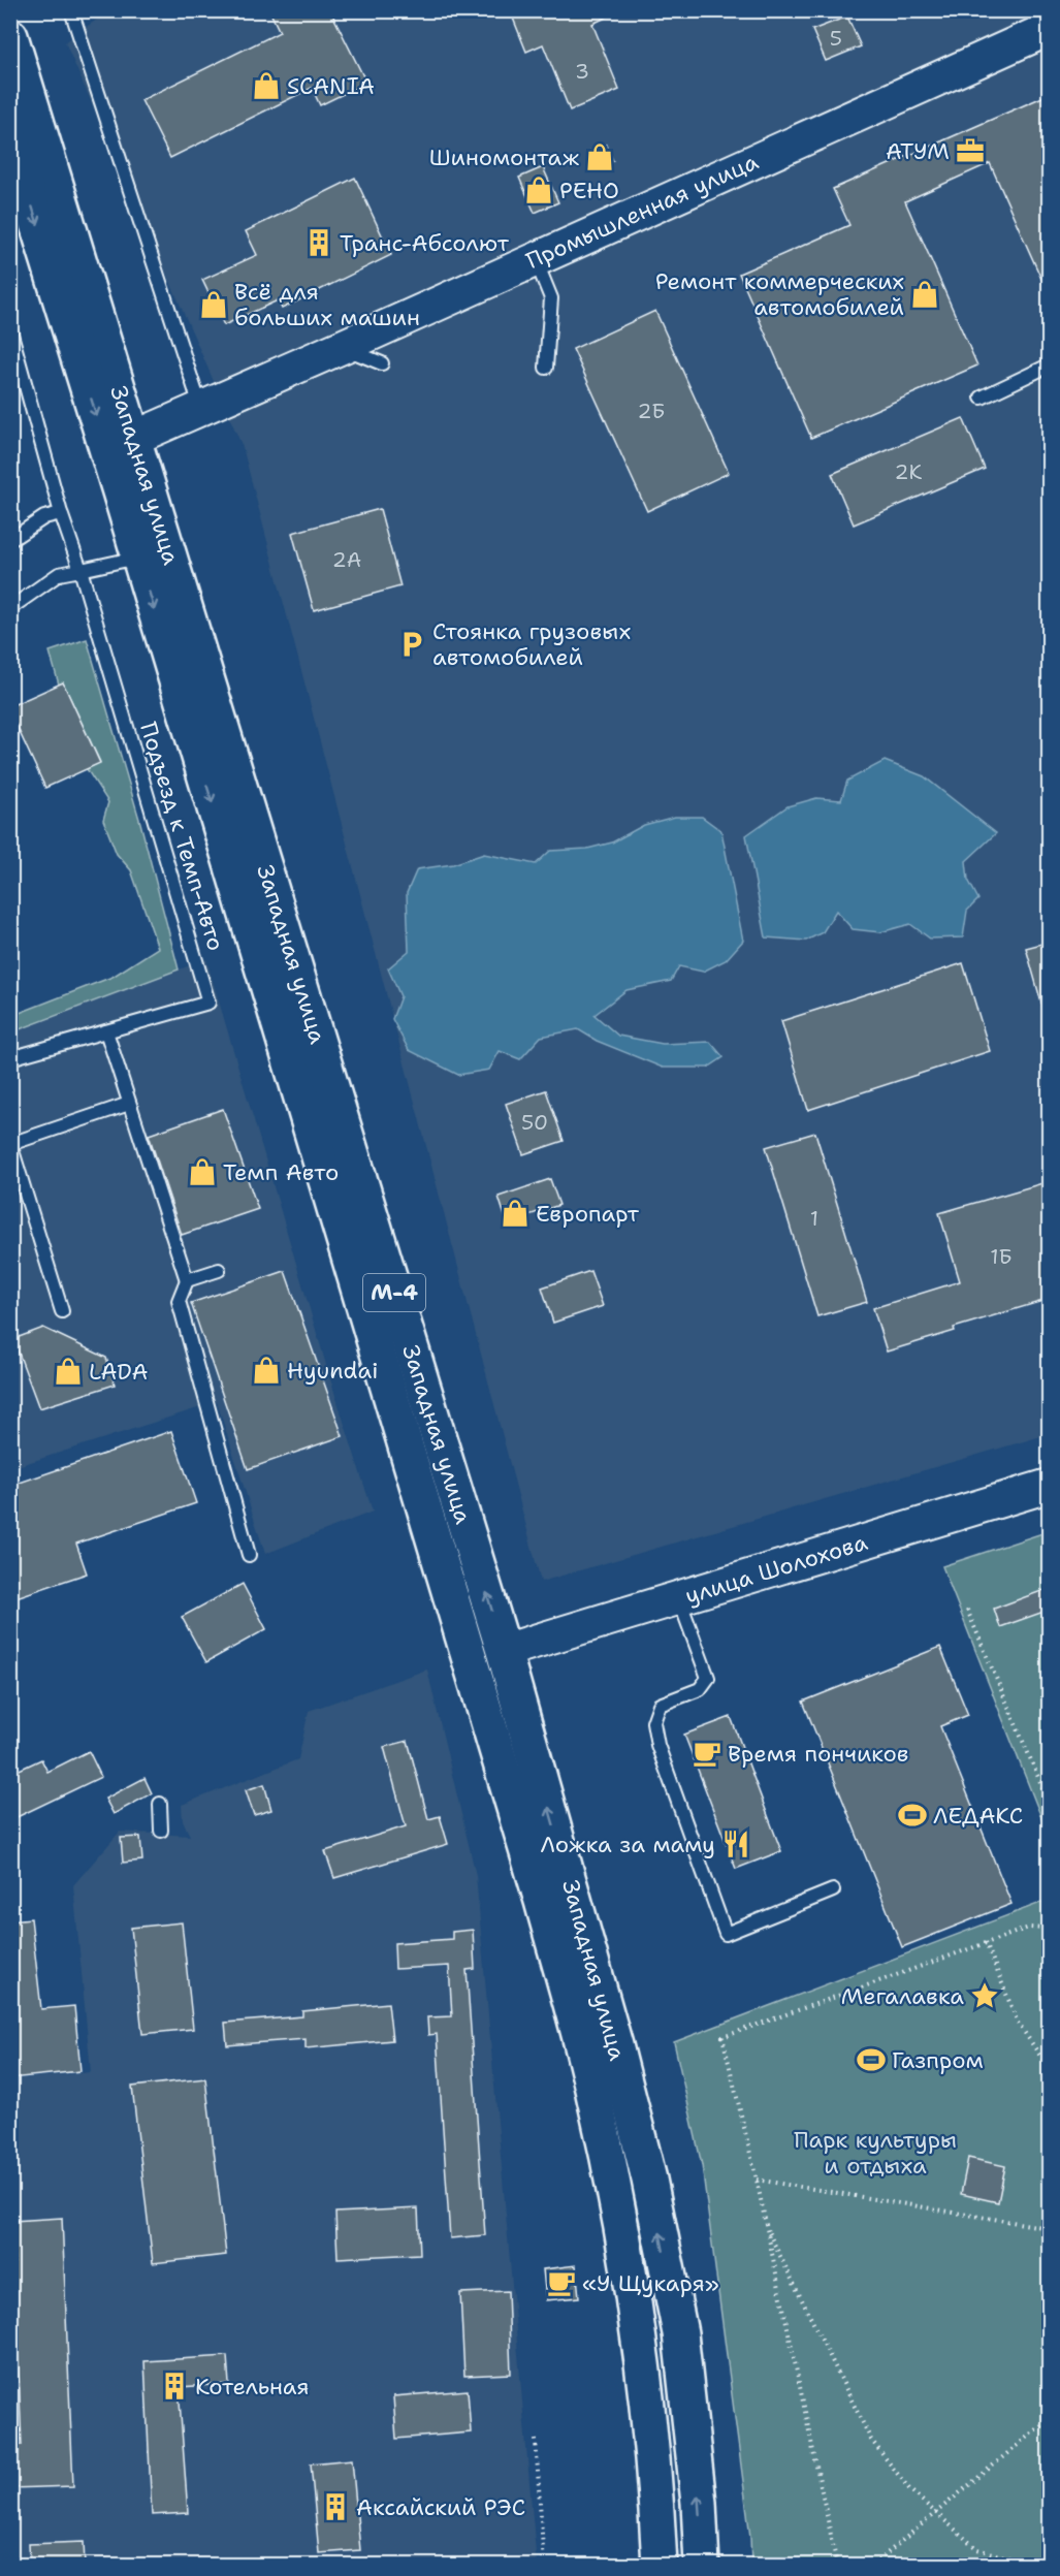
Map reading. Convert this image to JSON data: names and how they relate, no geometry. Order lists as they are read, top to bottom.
{
  "streets": {
    "main road": ["Западная улица", "М-4"],
    "street": ["Промышленная улица", "улица Шолохова"],
    "lane": ["Подъезд к Темп-Авто"]
  },
  "crossings": [
    ["Промышленная улица", "Западная улица"],
    ["Западная улица", "улица Шолохова"]
  ],
  "parks": ["Парк культуры и отдыха"],
  "places": {
    "shop": [
      "SCANIA",
      "Шиномонтаж",
      "РЕНО",
      "Ремонт коммерческих автомобилей",
      "Всё для больших машин",
      "Темп Авто",
      "Европарт",
      "Hyundai",
      "LADA"
    ],
    "office": ["АТУМ"],
    "building": ["Транс-Абсолют", "Котельная", "Аксайский РЭС"],
    "parking": ["Стоянка грузовых автомобилей"],
    "cafe": ["Время пончиков", "«У Щукаря»"],
    "sports": ["ЛЕДАКС", "Газпром"],
    "restaurant": ["Ложка за маму"],
    "place": ["Мегалавка"]
  },
  "house_numbers": [
    "5",
    "3",
    "2Б",
    "2К",
    "2А",
    "50",
    "1",
    "1Б"
  ]
}
